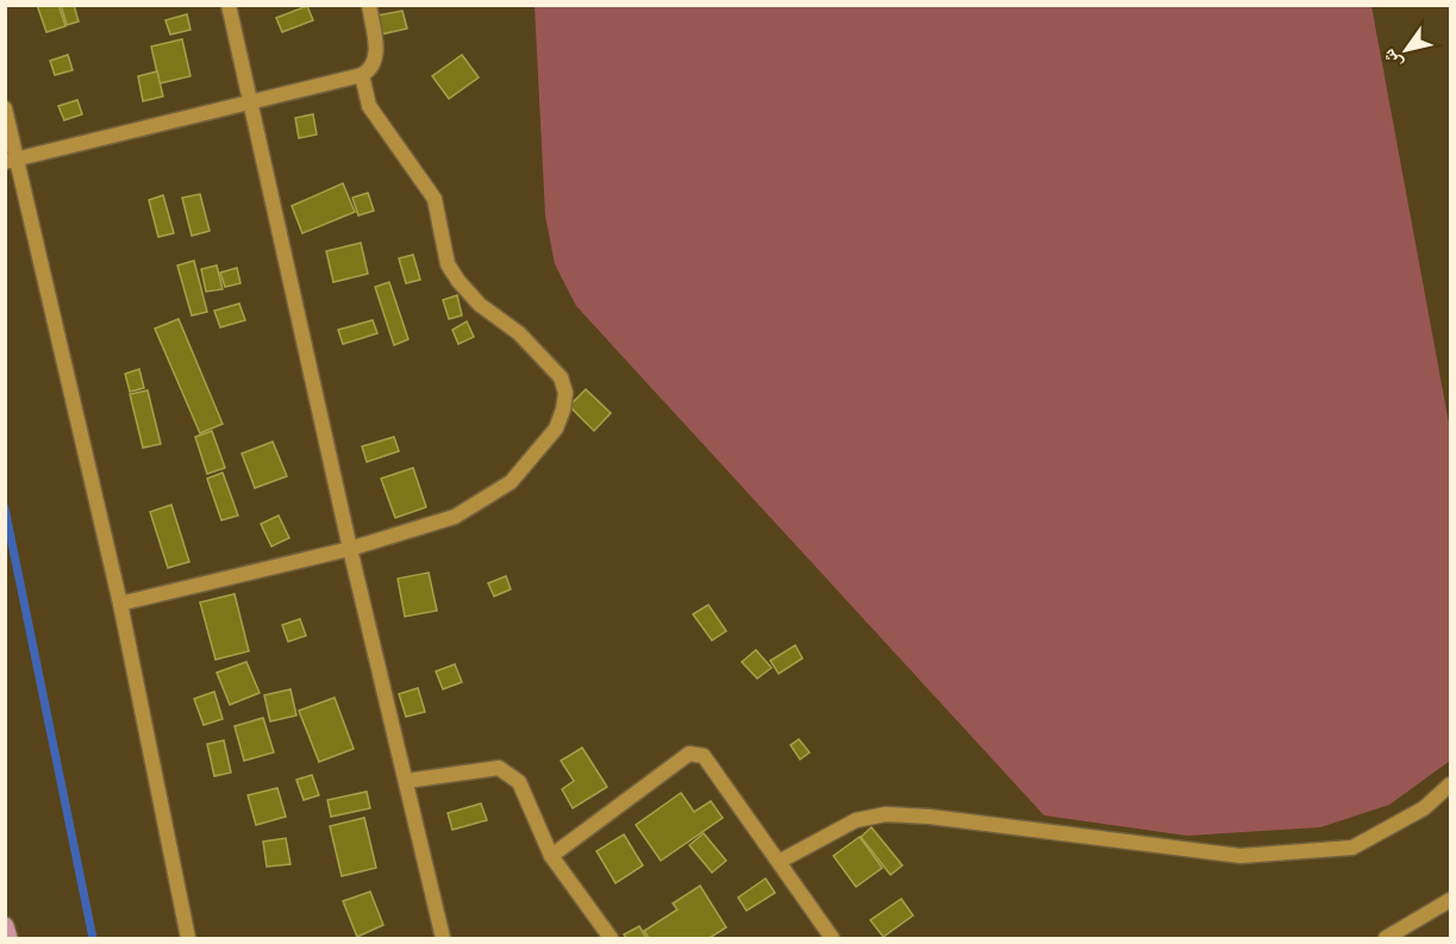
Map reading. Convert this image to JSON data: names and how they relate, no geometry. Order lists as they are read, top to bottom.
{
  "north": "bottom left"
}
